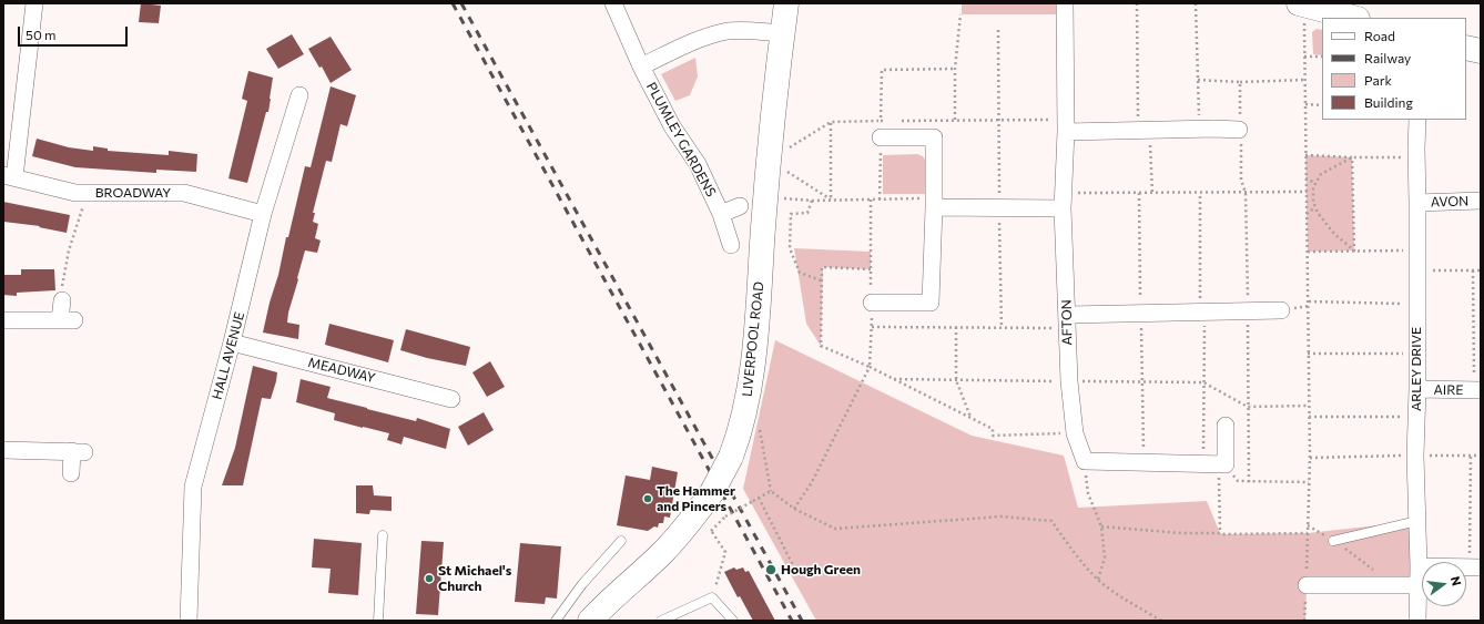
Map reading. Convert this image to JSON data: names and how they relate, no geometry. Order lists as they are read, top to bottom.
{
  "streets": {
    "main road": ["LIVERPOOL ROAD"],
    "street": [
      "PLUMLEY GARDENS",
      "BROADWAY",
      "AVON",
      "AFTON",
      "HALL AVENUE",
      "ARLEY DRIVE",
      "MEADWAY",
      "AIRE"
    ]
  },
  "crossings": [
    ["PLUMLEY GARDENS", "LIVERPOOL ROAD"],
    ["BROADWAY", "HALL AVENUE"],
    ["AVON", "ARLEY DRIVE"],
    ["HALL AVENUE", "MEADWAY"],
    ["ARLEY DRIVE", "AIRE"]
  ],
  "places": ["The Hammer and Pincers", "Hough Green", "St Michael's Church"],
  "legend": [
    "Road",
    "Railway",
    "Park",
    "Building"
  ],
  "scale_bar": "50 m",
  "north": "right"
}
